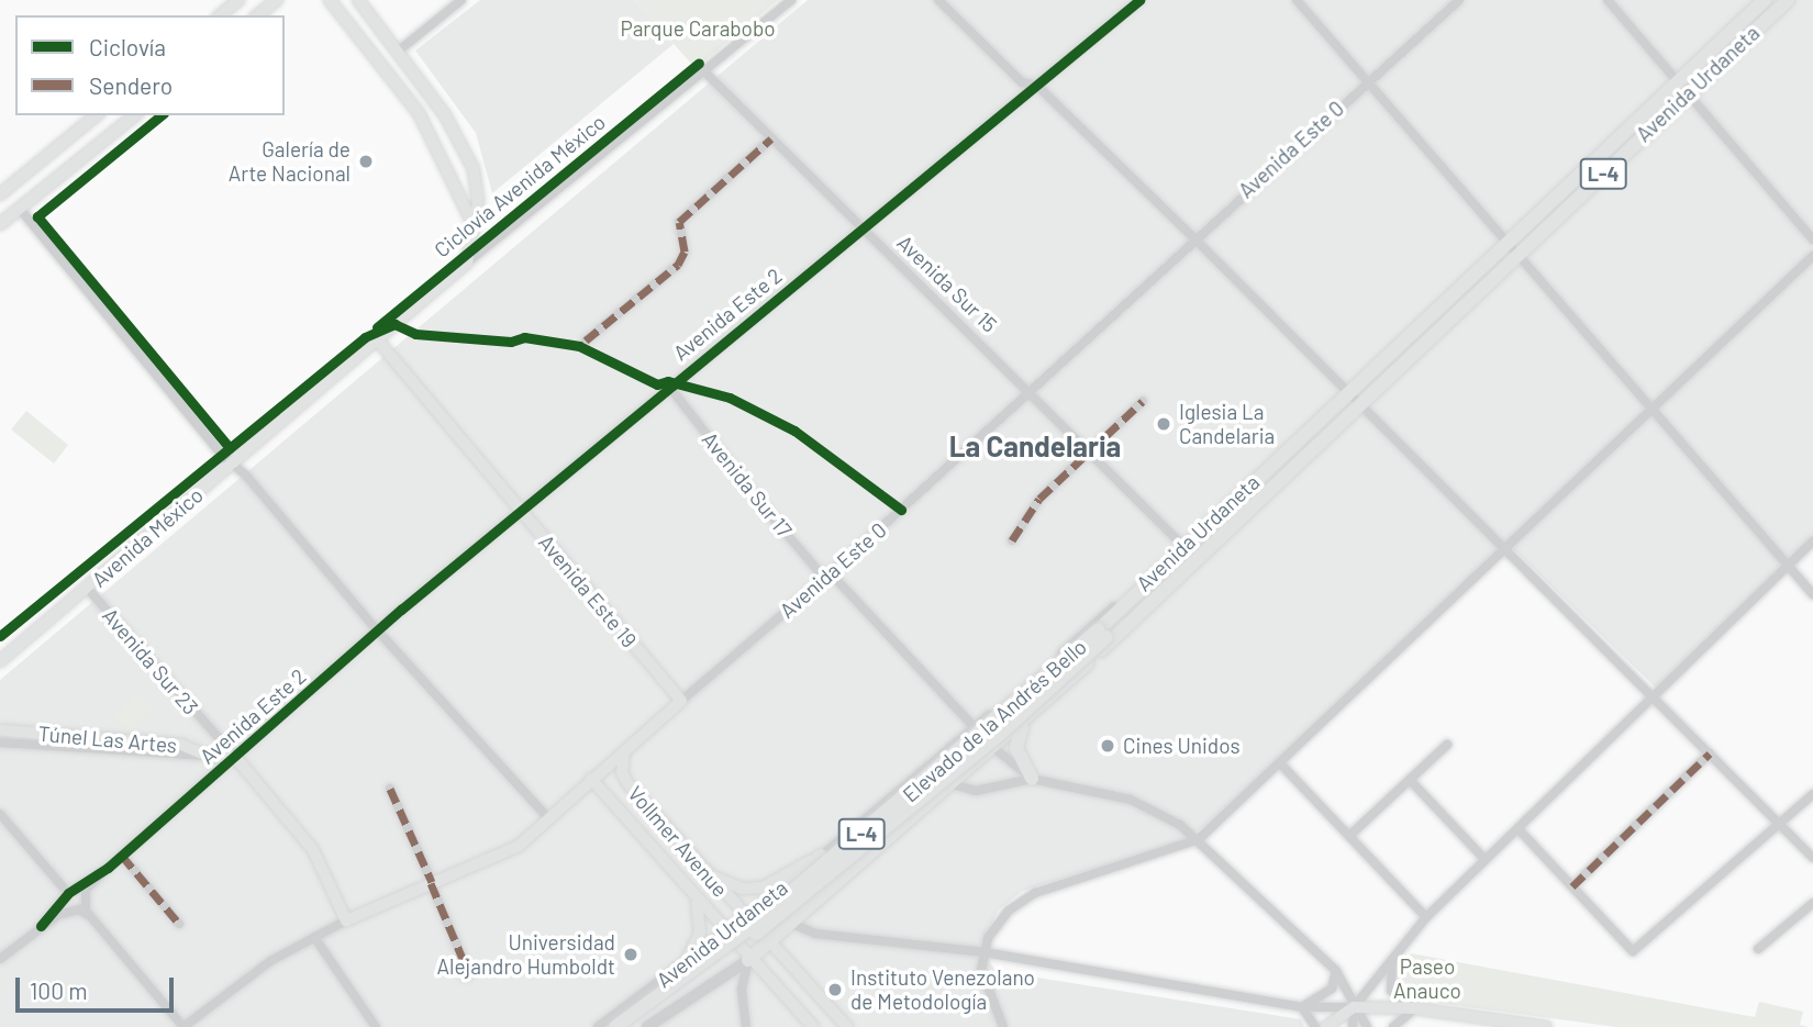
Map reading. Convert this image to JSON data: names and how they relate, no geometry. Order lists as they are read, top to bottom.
{
  "streets": {
    "main road": [
      "Avenida Urdaneta",
      "Avenida Este 0",
      "L-4",
      "Avenida Este 2",
      "Avenida México",
      "Avenida Este 19",
      "Avenida Sur 23",
      "Elevado de la Andrés Bello",
      "Túnel Las Artes",
      "Vollmer Avenue"
    ],
    "street": ["Avenida Sur 15", "Avenida Sur 17"],
    "cycle path": ["Ciclovía Avenida México"]
  },
  "crossings": [
    ["Avenida Urdaneta", "L-4"],
    ["Avenida Urdaneta", "Avenida Sur 15"],
    ["Avenida Urdaneta", "Avenida Sur 17"],
    ["Avenida Urdaneta", "Elevado de la Andrés Bello"],
    ["Avenida Urdaneta", "Vollmer Avenue"],
    ["Avenida Este 0", "Avenida Sur 15"],
    ["Avenida Este 0", "Avenida Sur 17"],
    ["Avenida Este 0", "Avenida Este 19"],
    ["Avenida Este 0", "Avenida Sur 23"],
    ["Avenida Este 0", "Vollmer Avenue"],
    ["Avenida Sur 15", "Avenida Este 2"],
    ["Avenida Sur 15", "Avenida México"],
    ["Avenida Este 2", "Avenida Sur 17"],
    ["Avenida Este 2", "Avenida Este 19"],
    ["Avenida Este 2", "Avenida Sur 23"],
    ["Avenida Este 2", "Túnel Las Artes"],
    ["Avenida México", "Avenida Este 19"],
    ["Avenida México", "Avenida Sur 23"]
  ],
  "districts": ["La Candelaria"],
  "parks": ["Parque Carabobo", "Paseo Anauco"],
  "places": [
    "Galería de Arte Nacional",
    "Iglesia La Candelaria",
    "Cines Unidos",
    "Universidad Alejandro Humboldt",
    "Instituto Venezolano de Metodología"
  ],
  "legend": ["Ciclovía", "Sendero"],
  "scale_bar": "100 m"
}
